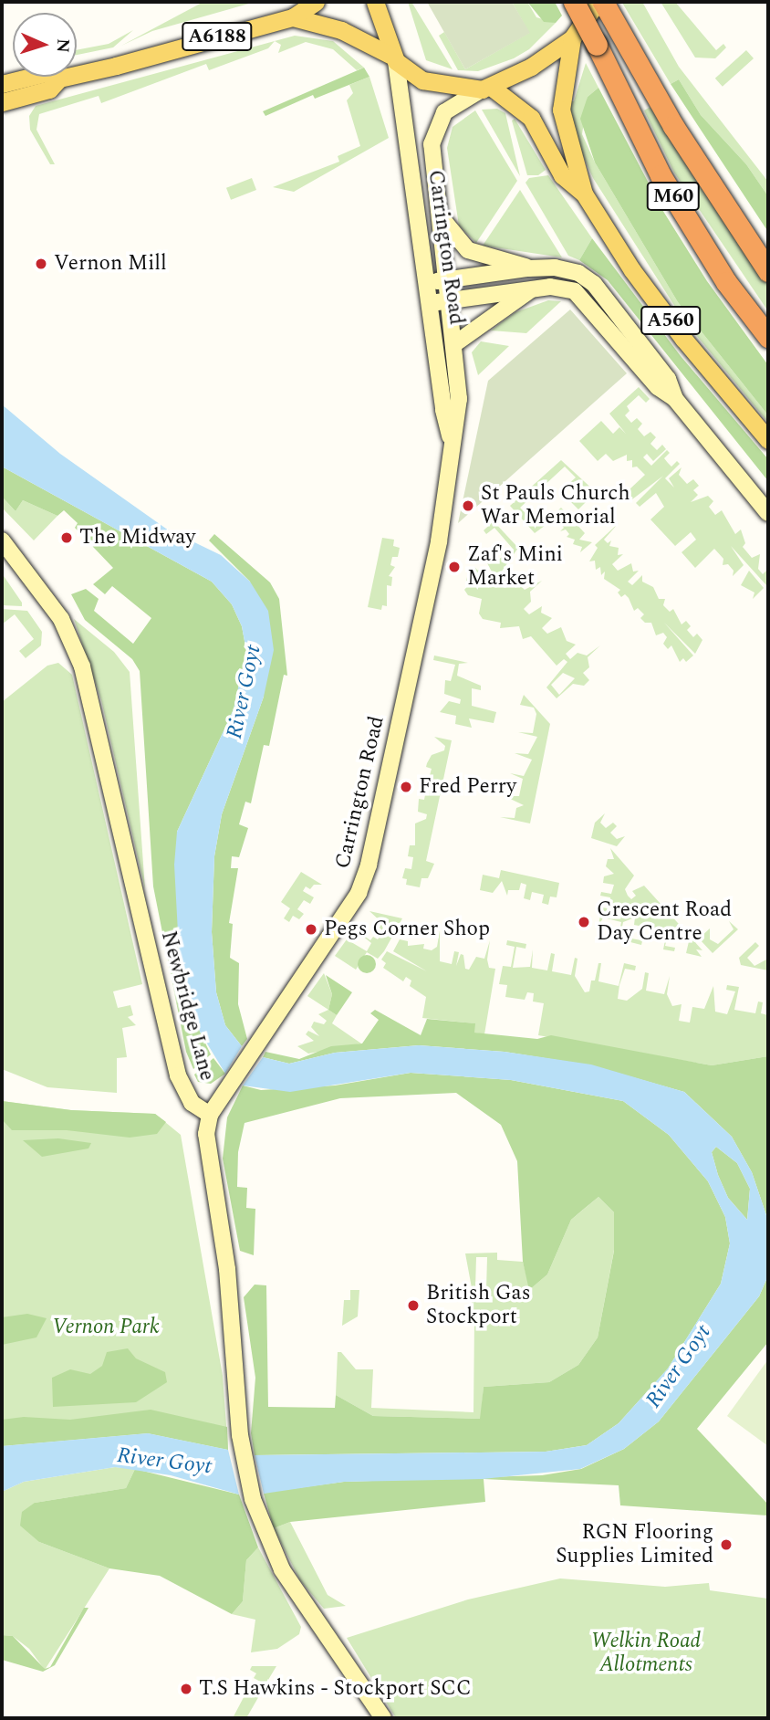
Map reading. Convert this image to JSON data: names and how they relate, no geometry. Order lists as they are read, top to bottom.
{
  "streets": {
    "highway": ["M60"],
    "main road": [
      "A6188",
      "Carrington Road",
      "A560",
      "Newbridge Lane"
    ]
  },
  "crossings": [
    ["A6188", "Carrington Road"],
    ["Carrington Road", "A560"],
    ["Carrington Road", "Newbridge Lane"]
  ],
  "water": ["River Goyt"],
  "parks": ["Vernon Park", "Welkin Road Allotments"],
  "places": [
    "Vernon Mill",
    "St Pauls Church War Memorial",
    "The Midway",
    "Zaf's Mini Market",
    "Fred Perry",
    "Crescent Road Day Centre",
    "Pegs Corner Shop",
    "British Gas Stockport",
    "RGN Flooring Supplies Limited",
    "T.S Hawkins - Stockport SCC"
  ],
  "north": "right"
}
